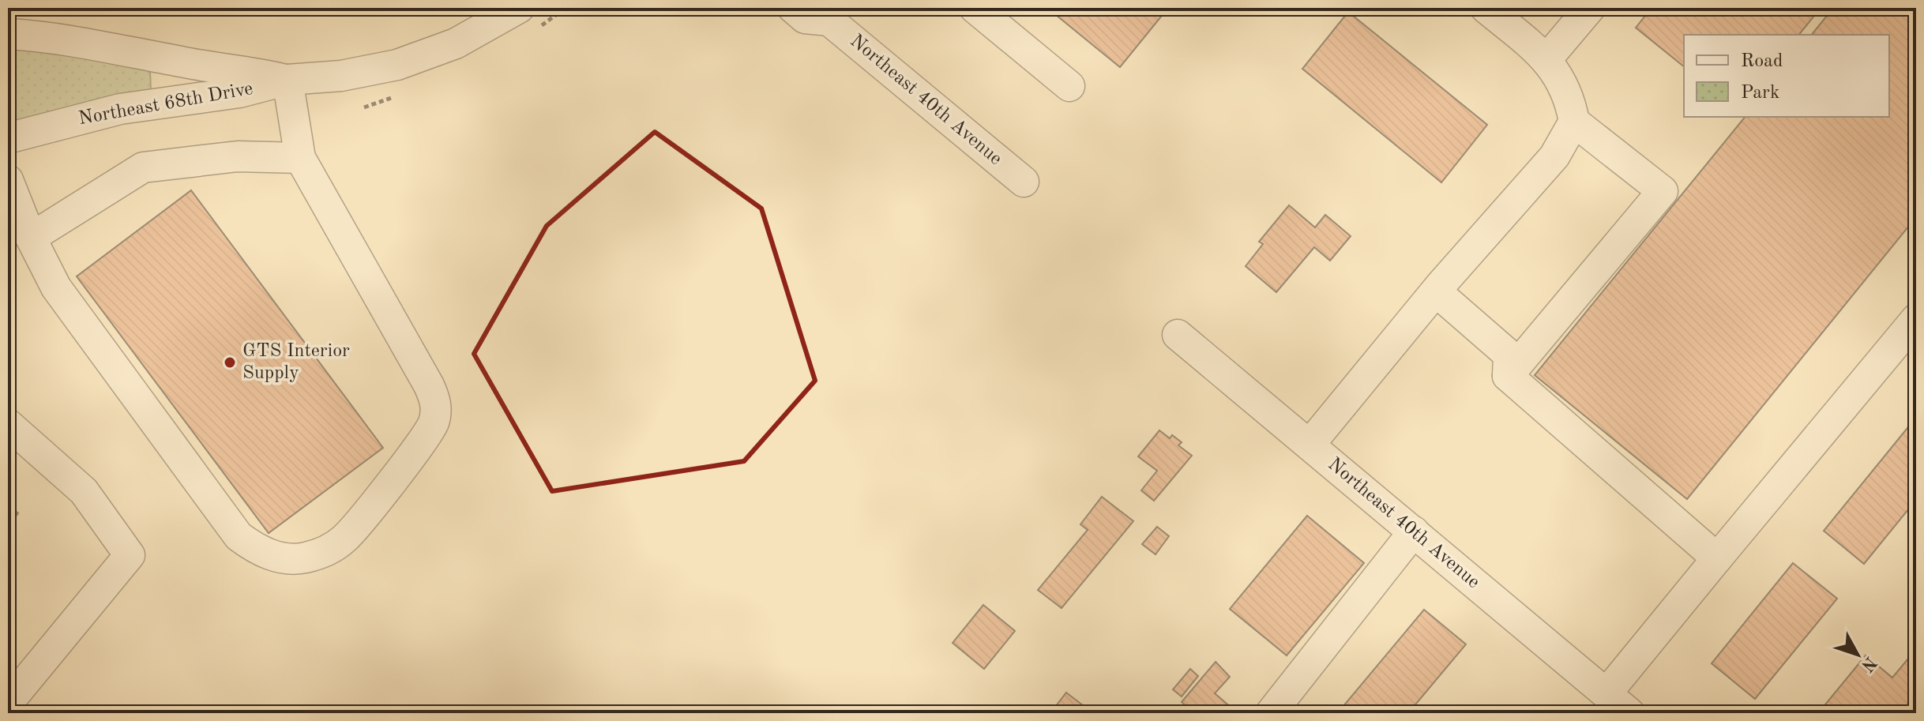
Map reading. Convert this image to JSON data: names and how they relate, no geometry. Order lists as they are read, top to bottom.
{
  "streets": {
    "street": ["Northeast 40th Avenue", "Northeast 68th Drive"]
  },
  "places": ["GTS Interior Supply"],
  "legend": ["Road", "Park"],
  "north": "bottom right"
}
